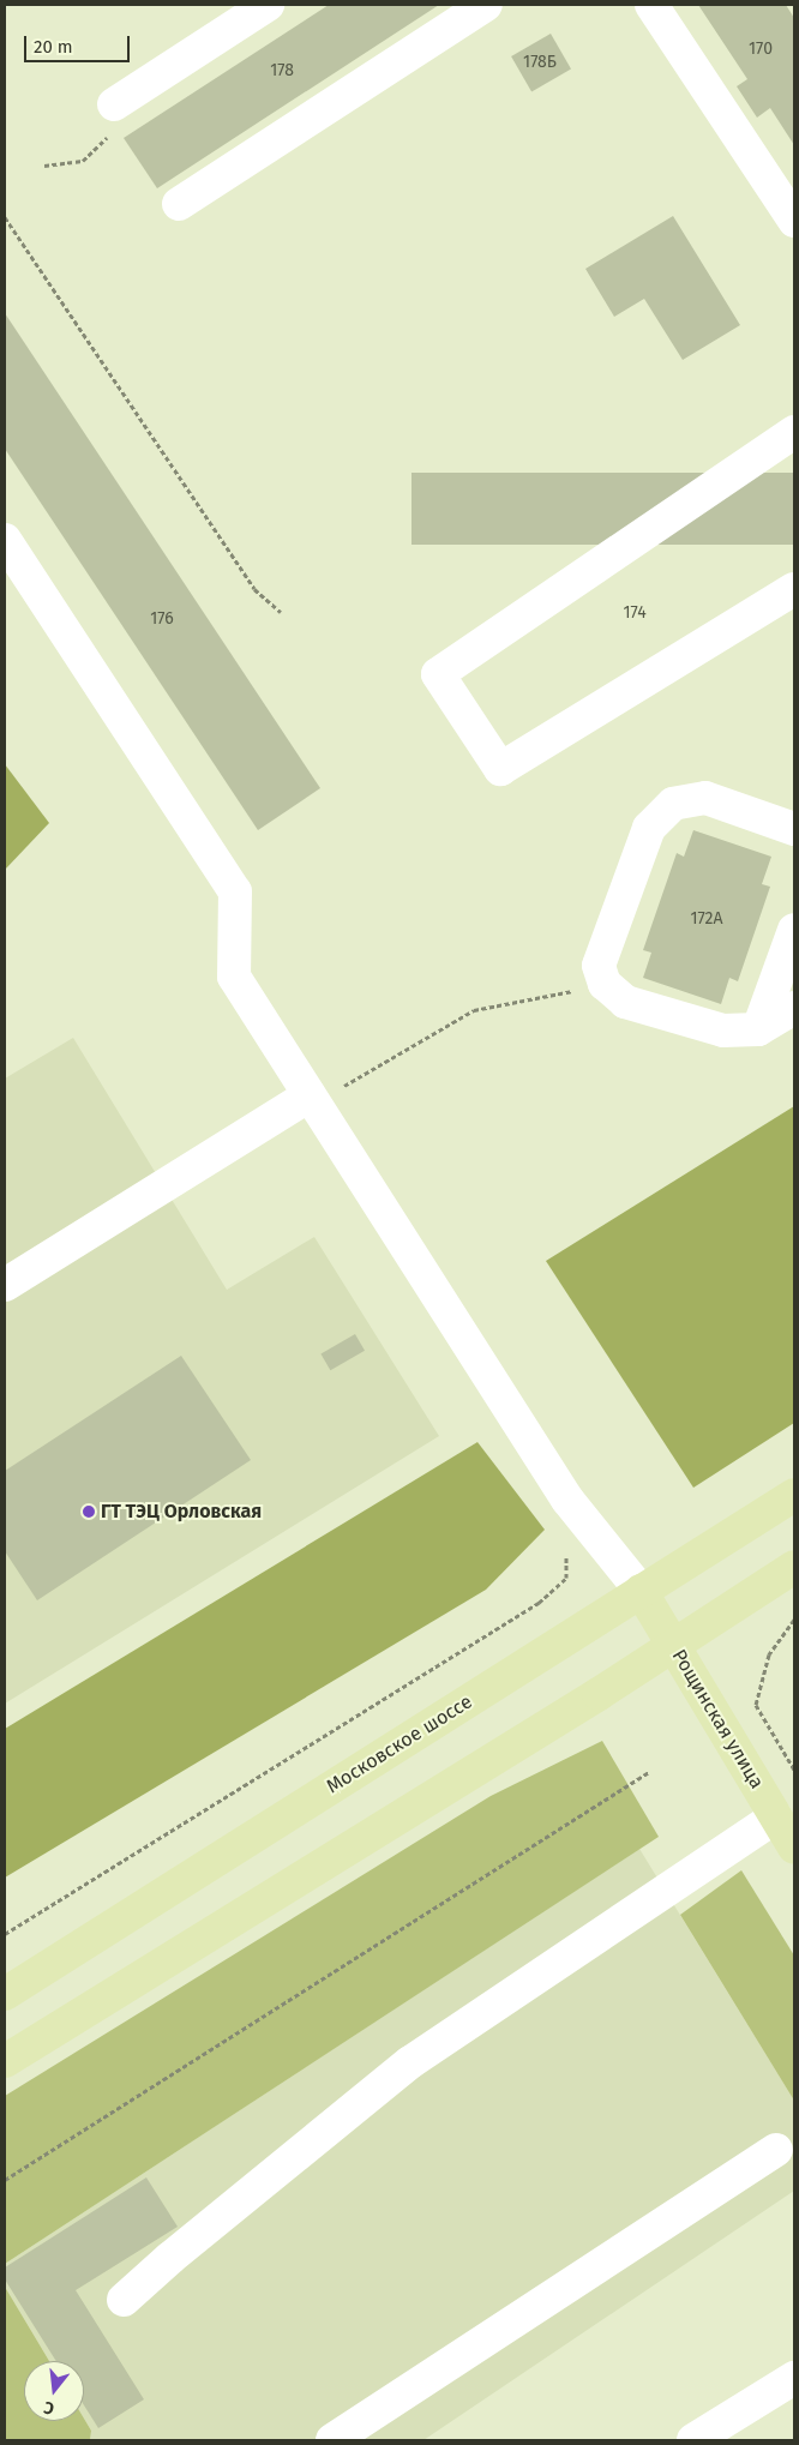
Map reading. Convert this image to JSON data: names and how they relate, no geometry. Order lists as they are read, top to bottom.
{
  "streets": {
    "main road": ["Рощинская улица", "Московское шоссе"]
  },
  "crossings": [
    ["Рощинская улица", "Московское шоссе"]
  ],
  "places": ["ГТ ТЭЦ Орловская"],
  "house_numbers": [
    "170",
    "178Б",
    "178",
    "174",
    "176",
    "172А"
  ],
  "scale_bar": "20 m",
  "north": "bottom"
}
